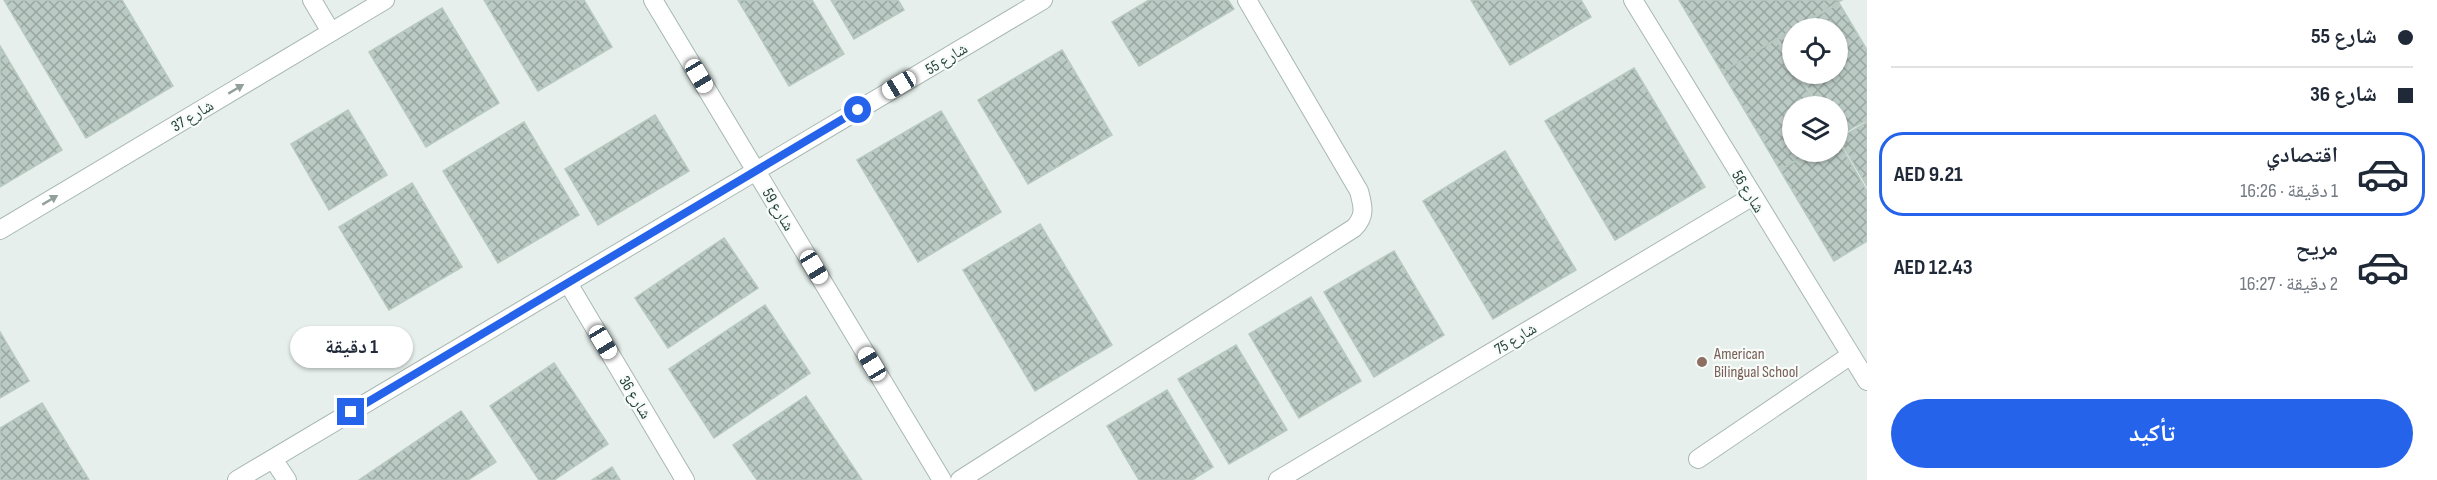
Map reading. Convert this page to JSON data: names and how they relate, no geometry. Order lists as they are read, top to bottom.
{
  "streets": {
    "street": [
      "شارع 55",
      "شارع 37",
      "شارع 56",
      "شارع 59",
      "شارع 75",
      "شارع 36"
    ]
  },
  "crossings": [
    ["شارع 55", "شارع 59"],
    ["شارع 56", "شارع 75"]
  ],
  "one_way": ["شارع 37"],
  "places": ["American Bilingual School"],
  "page": {
    "banner": ["شارع 55", "شارع 36"],
    "list": [
      {
        "name": "اقتصادي",
        "note": "1 دقيقة · 16:26",
        "value": "AED 9.21"
      },
      {
        "name": "مريح",
        "note": "2 دقيقة · 16:27",
        "value": "AED 12.43"
      }
    ],
    "bubble": "1 دقيقة",
    "buttons": "تأكيد"
  }
}
